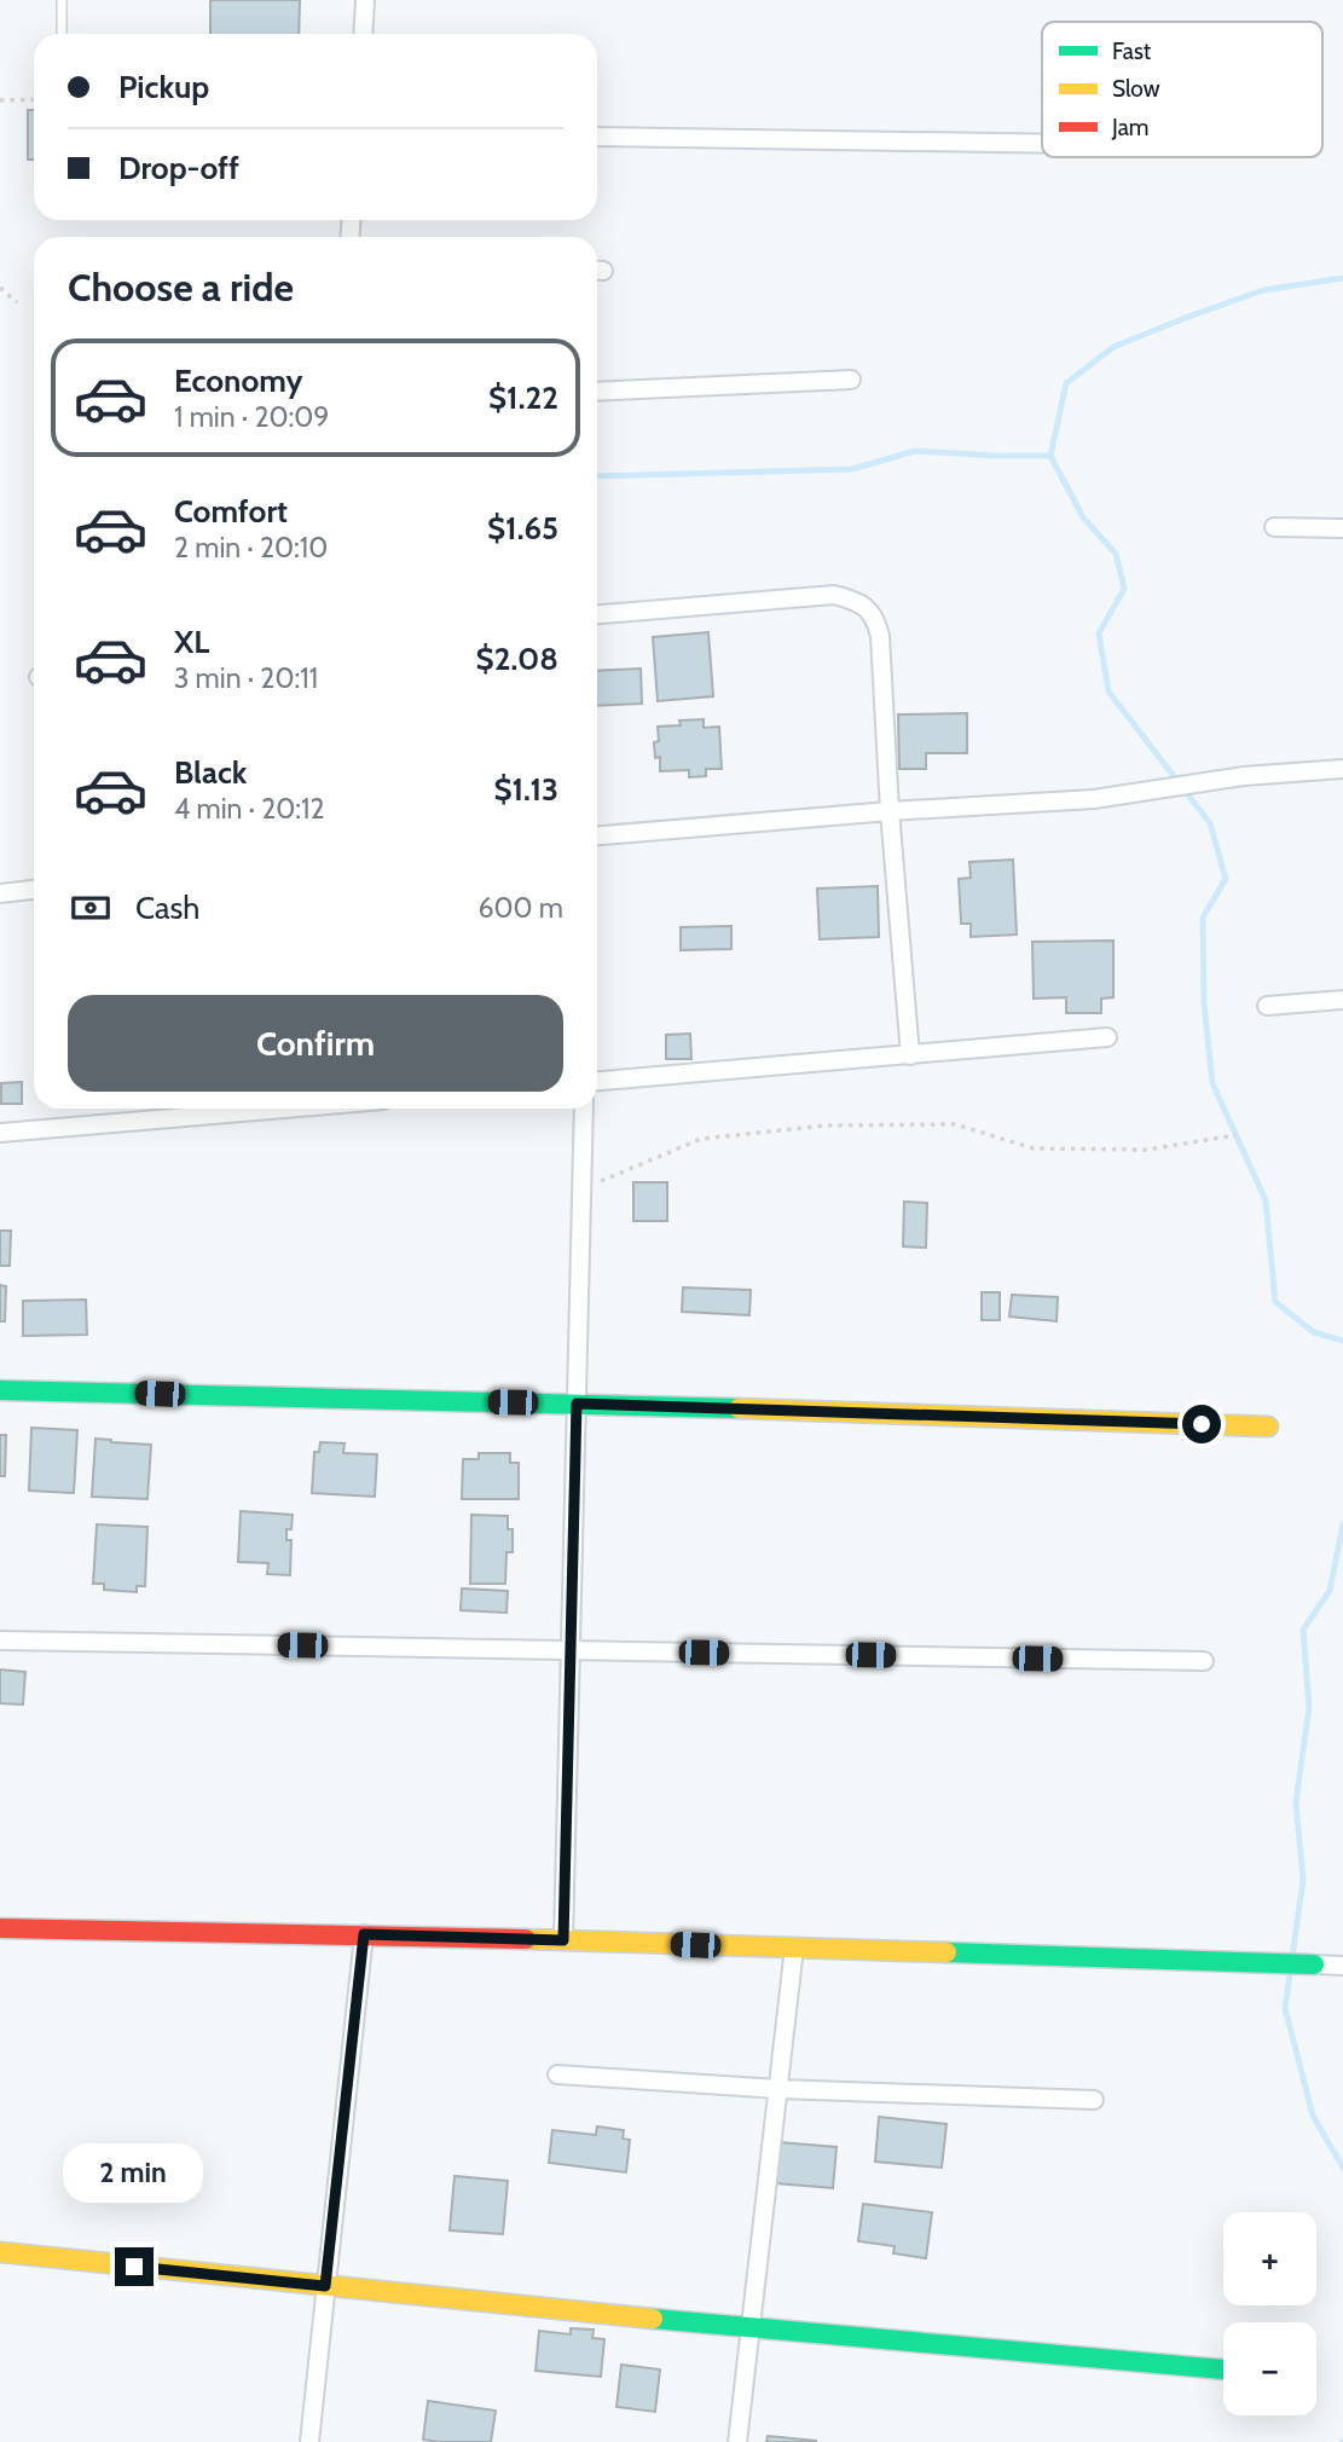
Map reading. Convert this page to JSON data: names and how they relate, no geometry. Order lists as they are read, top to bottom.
{
  "legend": ["Fast", "Slow", "Jam"],
  "page": {
    "banner": ["Pickup", "Drop-off"],
    "heading": "Choose a ride",
    "list": [
      {
        "name": "Economy",
        "note": "1 min · 20:09",
        "value": "$1.22"
      },
      {
        "name": "Comfort",
        "note": "2 min · 20:10",
        "value": "$1.65"
      },
      {
        "name": "XL",
        "note": "3 min · 20:11",
        "value": "$2.08"
      },
      {
        "name": "Black",
        "note": "4 min · 20:12",
        "value": "$1.13"
      }
    ],
    "pay": ["Cash", "600 m"],
    "buttons": "Confirm",
    "bubble": "2 min",
    "map_buttons": ["+", "−"]
  }
}
